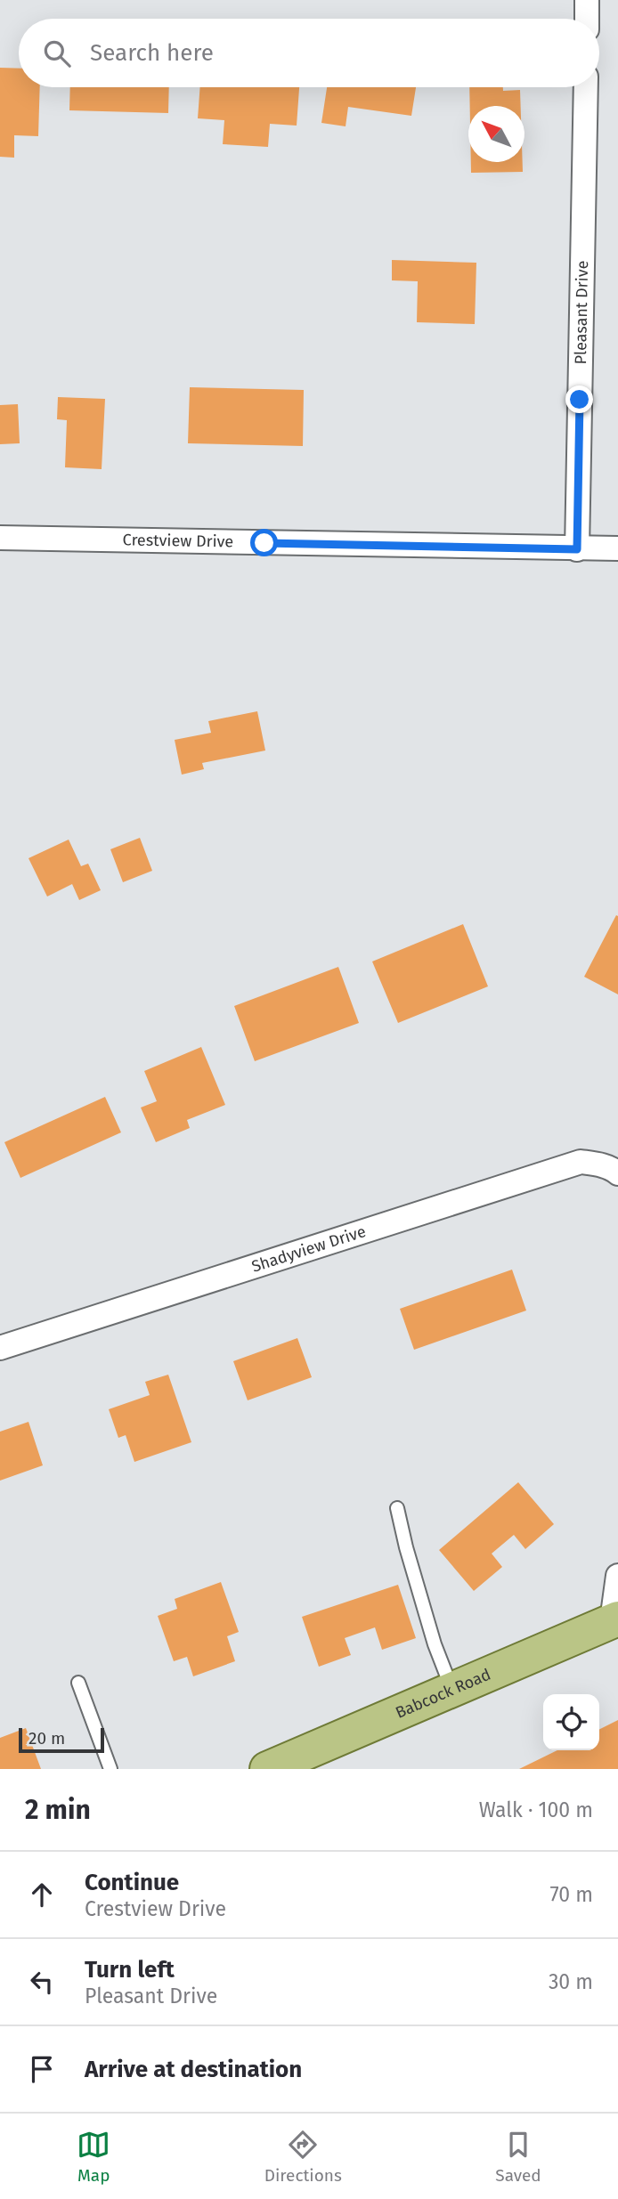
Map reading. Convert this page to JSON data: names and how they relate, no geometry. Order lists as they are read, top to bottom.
{
  "streets": {
    "main road": ["Babcock Road"],
    "street": ["Pleasant Drive", "Crestview Drive", "Shadyview Drive"]
  },
  "crossings": [
    ["Pleasant Drive", "Crestview Drive"]
  ],
  "scale_bar": "20 m",
  "north": "top left",
  "page": {
    "search": "Search here",
    "scale": "20 m",
    "heading": ["2 min", "Walk · 100 m"],
    "list": [
      ["Continue", "Crestview Drive", "70 m"],
      ["Turn left", "Pleasant Drive", "30 m"],
      "Arrive at destination"
    ],
    "nav": ["Map", "Directions", "Saved"]
  }
}
